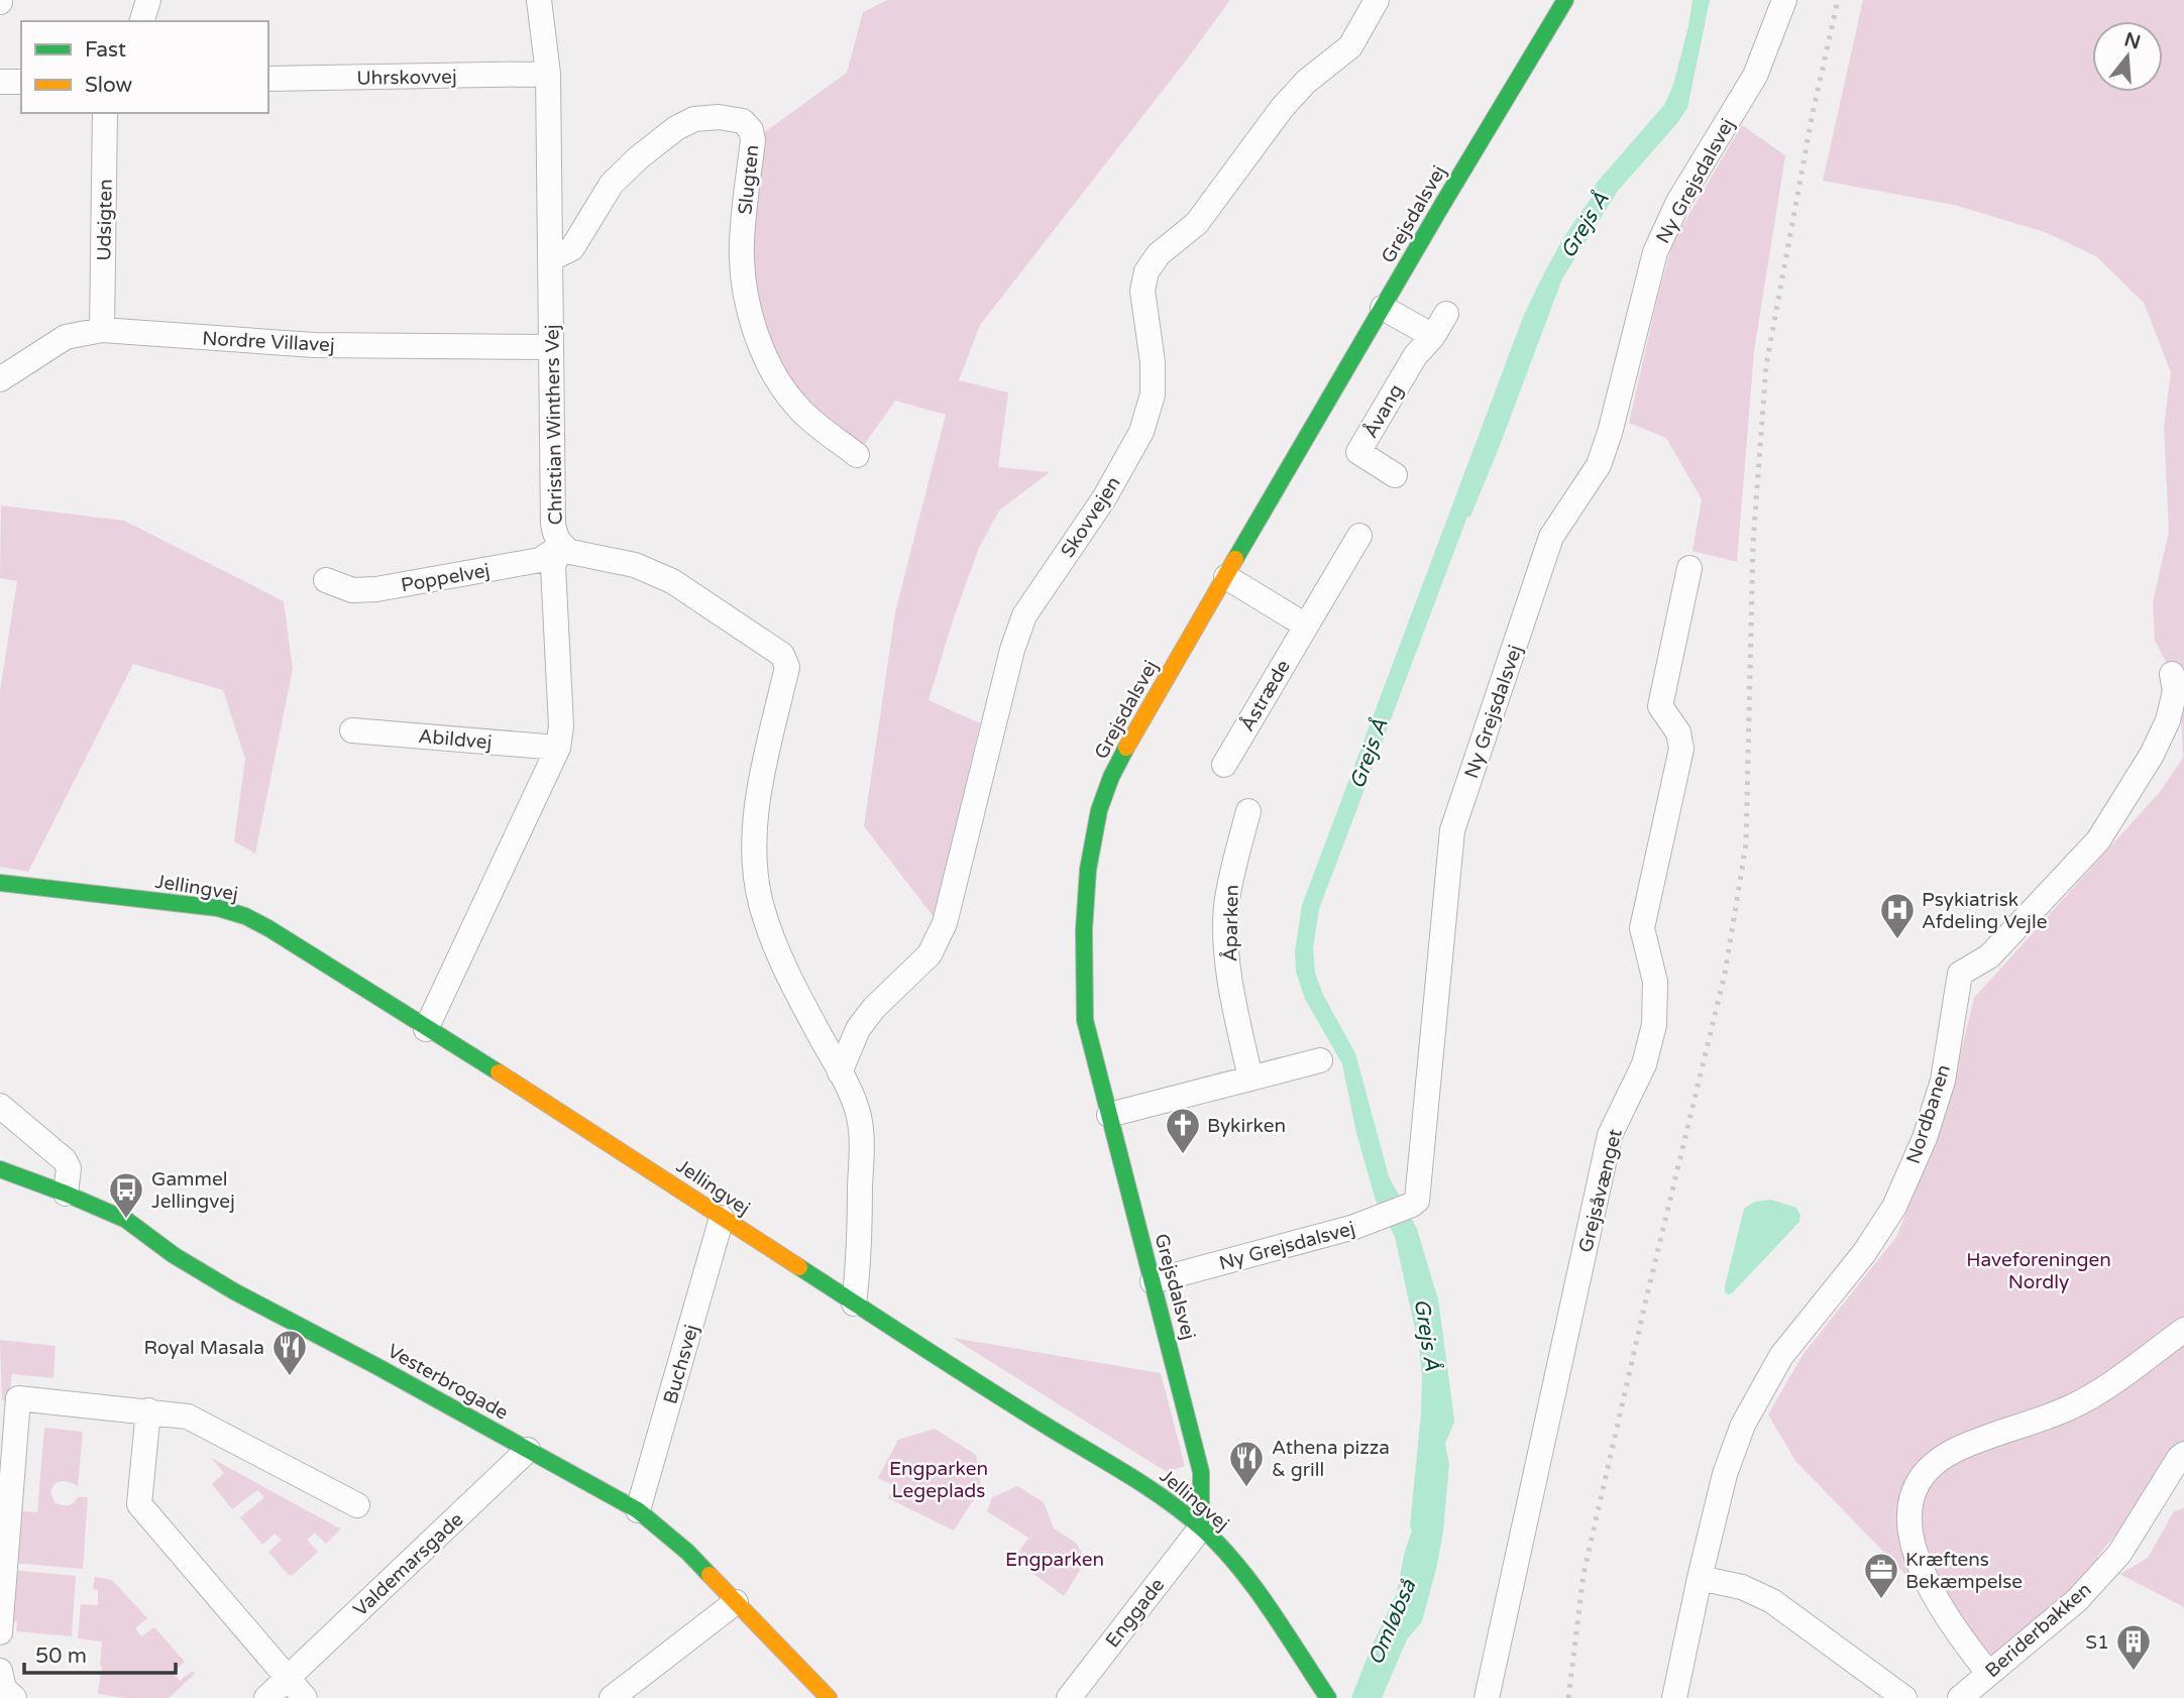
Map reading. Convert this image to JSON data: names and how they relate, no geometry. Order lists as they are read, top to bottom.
{
  "streets": {
    "main road": ["Grejsdalsvej", "Jellingvej", "Vesterbrogade"],
    "street": [
      "Uhrskovvej",
      "Slugten",
      "Ny Grejsdalsvej",
      "Udsigten",
      "Nordre Villavej",
      "Åvang",
      "Christian Winthers Vej",
      "Skovvejen",
      "Poppelvej",
      "Åstræde",
      "Abildvej",
      "Åparken",
      "Nordbanen",
      "Grejsåvænget",
      "Buchsvej",
      "Valdemarsgade",
      "Enggade",
      "Beriderbakken"
    ]
  },
  "crossings": [
    ["Uhrskovvej", "Christian Winthers Vej"],
    ["Slugten", "Christian Winthers Vej"],
    ["Ny Grejsdalsvej", "Grejsdalsvej"],
    ["Grejsdalsvej", "Jellingvej"],
    ["Grejsdalsvej", "Enggade"],
    ["Udsigten", "Nordre Villavej"],
    ["Nordre Villavej", "Christian Winthers Vej"],
    ["Christian Winthers Vej", "Poppelvej"],
    ["Christian Winthers Vej", "Abildvej"],
    ["Christian Winthers Vej", "Jellingvej"],
    ["Jellingvej", "Buchsvej"],
    ["Jellingvej", "Enggade"],
    ["Buchsvej", "Vesterbrogade"],
    ["Vesterbrogade", "Valdemarsgade"]
  ],
  "water": ["Grejs Å", "Omløbså"],
  "parks": ["Haveforeningen Nordly", "Engparken Legeplads", "Engparken"],
  "places": {
    "hospital": ["Psykiatrisk Afdeling Vejle"],
    "church": ["Bykirken"],
    "bus stop": ["Gammel Jellingvej"],
    "restaurant": ["Royal Masala", "Athena pizza & grill"],
    "office": ["Kræftens Bekæmpelse"],
    "building": ["S1"]
  },
  "legend": ["Fast", "Slow"],
  "scale_bar": "50 m",
  "north": "top"
}
